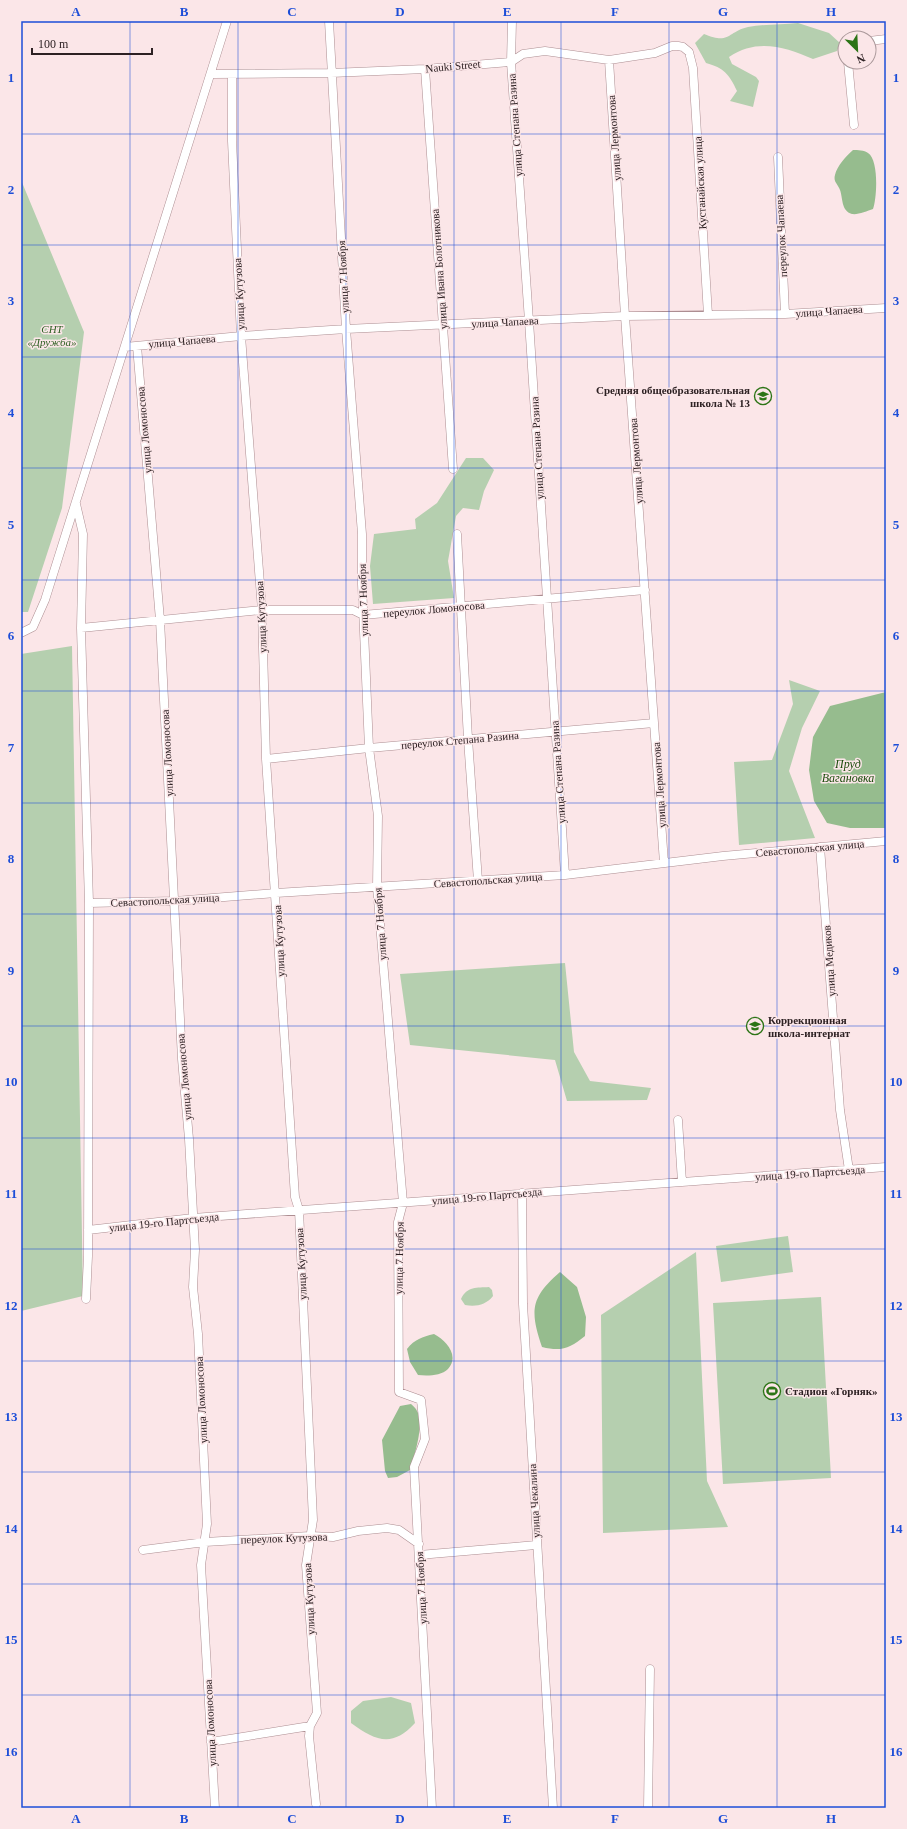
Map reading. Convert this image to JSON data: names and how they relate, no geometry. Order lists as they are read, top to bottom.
{
  "streets": {
    "street": [
      "Nauki Street",
      "улица Степана Разина",
      "улица Лермонтова",
      "Кустанайская улица",
      "переулок Чапаева",
      "улица Ивана Болотникова",
      "улица 7 Ноября",
      "улица Кутузова",
      "улица Чапаева",
      "улица Ломоносова",
      "переулок Ломоносова",
      "переулок Степана Разина",
      "Севастопольская улица",
      "улица Медиков",
      "улица 19-го Партсъезда",
      "улица Чекалина",
      "переулок Кутузова"
    ]
  },
  "crossings": [
    ["Nauki Street", "улица Степана Разина"],
    ["Nauki Street", "улица Лермонтова"],
    ["Nauki Street", "Кустанайская улица"],
    ["Nauki Street", "улица Ивана Болотникова"],
    ["Nauki Street", "улица 7 Ноября"],
    ["Nauki Street", "улица Кутузова"],
    ["улица Степана Разина", "улица Чапаева"],
    ["улица Степана Разина", "переулок Ломоносова"],
    ["улица Степана Разина", "переулок Степана Разина"],
    ["улица Степана Разина", "Севастопольская улица"],
    ["улица Лермонтова", "улица Чапаева"],
    ["улица Лермонтова", "переулок Ломоносова"],
    ["улица Лермонтова", "переулок Степана Разина"],
    ["улица Лермонтова", "Севастопольская улица"],
    ["Кустанайская улица", "улица Чапаева"],
    ["переулок Чапаева", "улица Чапаева"],
    ["улица Ивана Болотникова", "улица Чапаева"],
    ["улица 7 Ноября", "улица Чапаева"],
    ["улица 7 Ноября", "переулок Ломоносова"],
    ["улица 7 Ноября", "переулок Степана Разина"],
    ["улица 7 Ноября", "Севастопольская улица"],
    ["улица 7 Ноября", "улица 19-го Партсъезда"],
    ["улица 7 Ноября", "переулок Кутузова"],
    ["улица Кутузова", "улица Чапаева"],
    ["улица Кутузова", "переулок Ломоносова"],
    ["улица Кутузова", "переулок Степана Разина"],
    ["улица Кутузова", "Севастопольская улица"],
    ["улица Кутузова", "улица 19-го Партсъезда"],
    ["улица Кутузова", "переулок Кутузова"],
    ["улица Чапаева", "улица Ломоносова"],
    ["улица Ломоносова", "переулок Ломоносова"],
    ["улица Ломоносова", "Севастопольская улица"],
    ["улица Ломоносова", "улица 19-го Партсъезда"],
    ["улица Ломоносова", "переулок Кутузова"],
    ["Севастопольская улица", "улица Медиков"],
    ["улица Медиков", "улица 19-го Партсъезда"],
    ["улица 19-го Партсъезда", "улица Чекалина"]
  ],
  "water": ["Пруд Вагановка"],
  "parks": ["СНТ «Дружба»"],
  "places": {
    "school or university": ["Средняя общеобразовательная школа № 13", "Коррекционная школа-интернат"],
    "sports": ["Стадион «Горняк»"]
  },
  "scale_bar": "100 m",
  "north": "bottom right",
  "grid": {
    "columns": [
      "A",
      "B",
      "C",
      "D",
      "E",
      "F",
      "G",
      "H"
    ],
    "rows": [
      "1",
      "2",
      "3",
      "4",
      "5",
      "6",
      "7",
      "8",
      "9",
      "10",
      "11",
      "12",
      "13",
      "14",
      "15",
      "16"
    ]
  }
}
